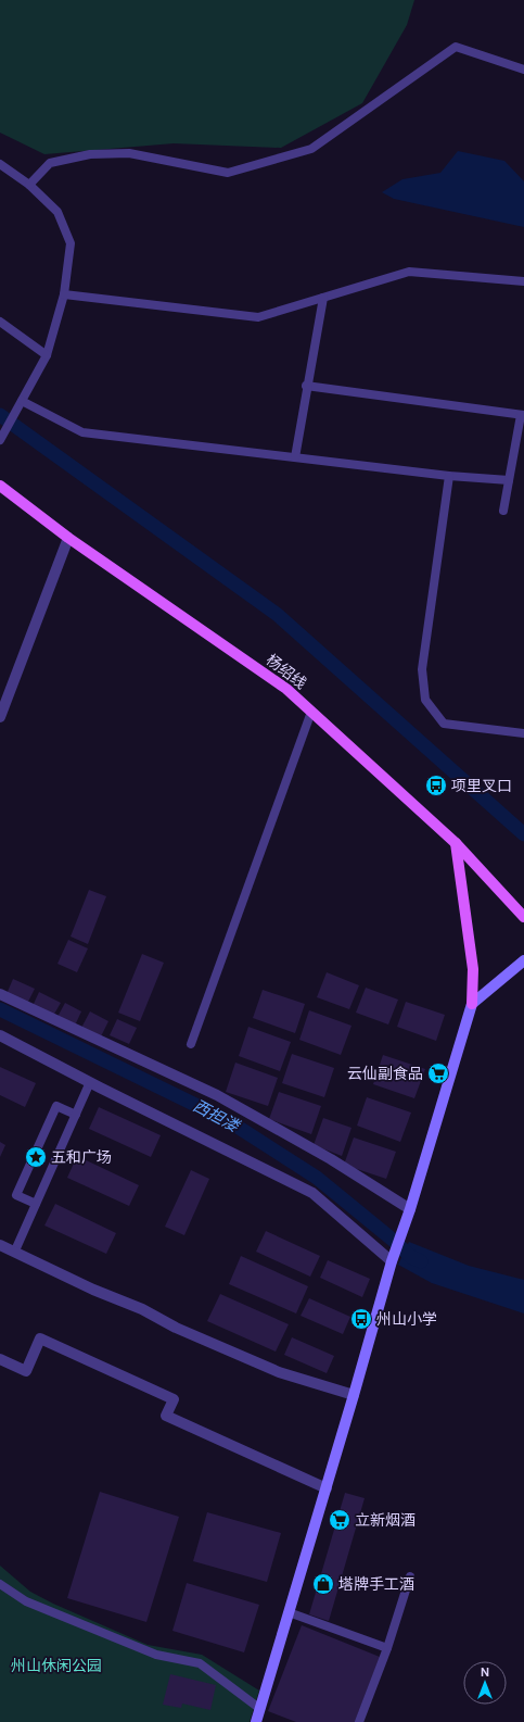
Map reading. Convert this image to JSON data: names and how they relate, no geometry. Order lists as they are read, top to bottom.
{
  "streets": {
    "main road": ["杨绍线"]
  },
  "water": ["西担溇"],
  "parks": ["州山休闲公园"],
  "places": {
    "bus stop": ["项里叉口", "州山小学"],
    "supermarket": ["云仙副食品", "立新烟酒"],
    "place": ["五和广场"],
    "shop": ["塔牌手工酒"]
  },
  "north": "top"
}
